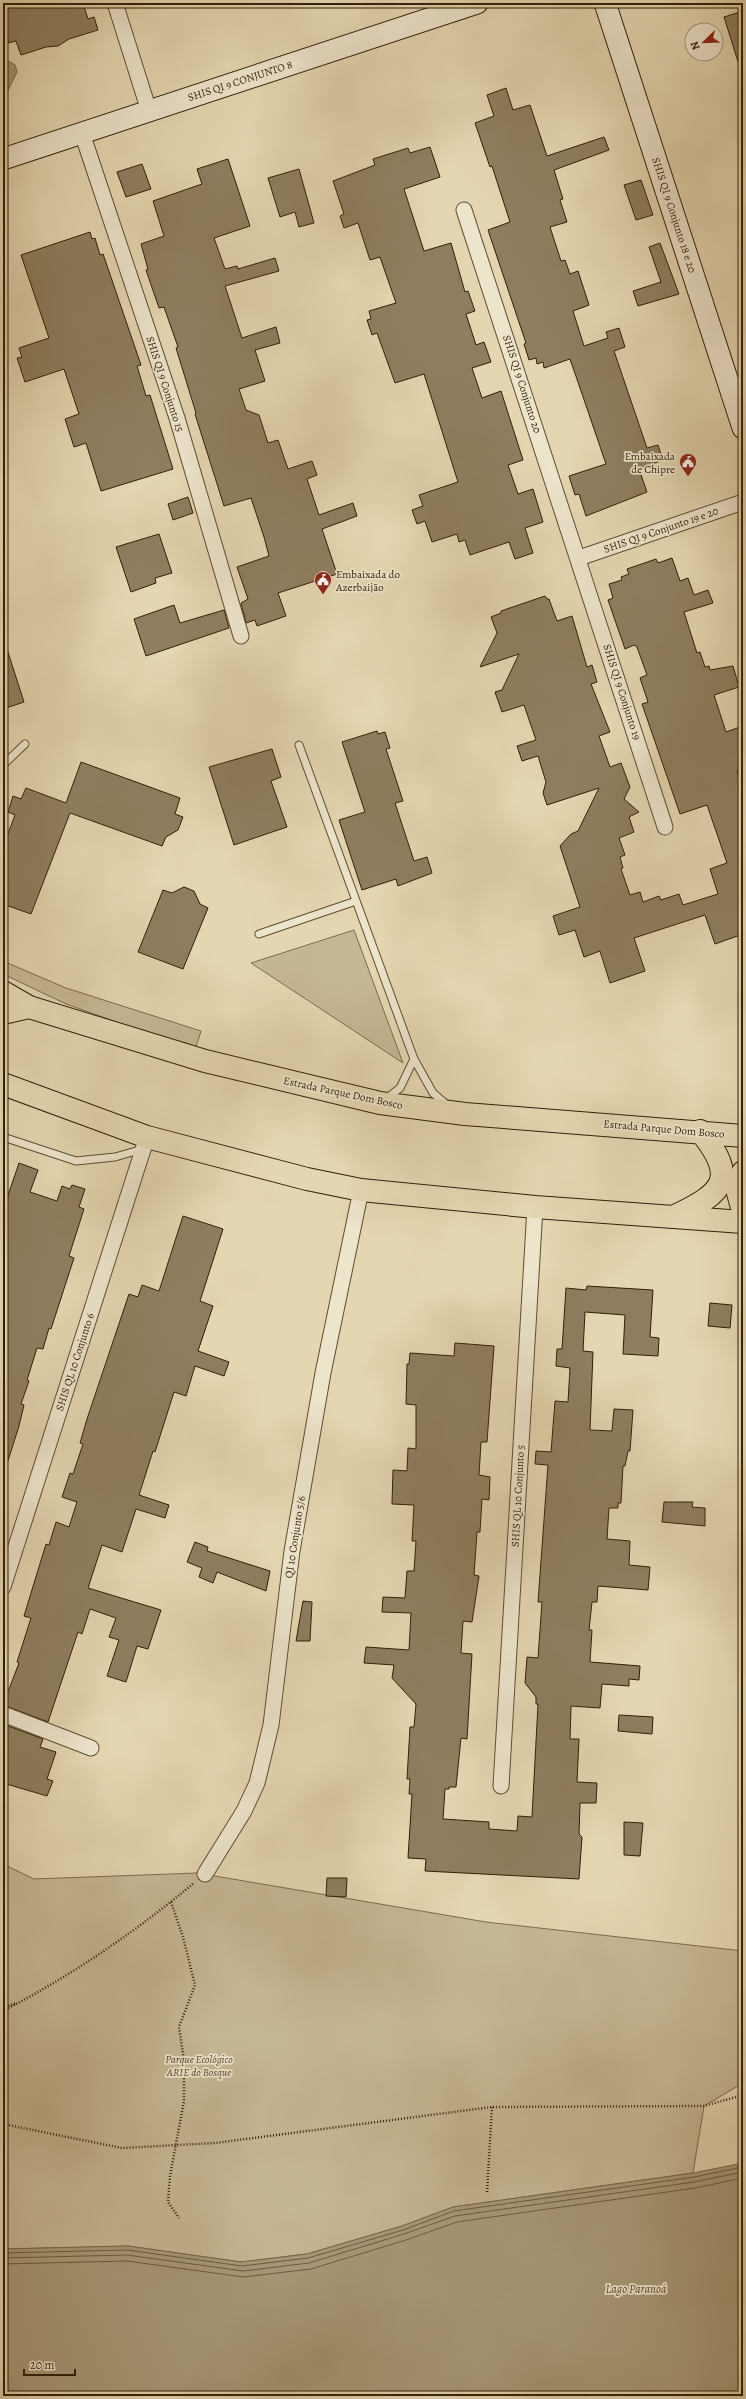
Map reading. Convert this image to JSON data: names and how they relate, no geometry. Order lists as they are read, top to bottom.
{
  "streets": {
    "main road": ["Estrada Parque Dom Bosco"],
    "street": [
      "SHIS QI 9 CONJUNTO 8",
      "SHIS QI 9 Conjunto 18 e 20",
      "SHIS QI 9 Conjunto 15",
      "SHIS QI 9 Conjunto 20",
      "SHIS QI 9 Conjunto 19 e 20",
      "SHIS QI 9 Conjunto 19",
      "SHIS QL 10 Conjunto 6",
      "SHIS QL 10 Conjunto 5",
      "QI 10 Conjunto 5/6"
    ]
  },
  "crossings": [
    ["SHIS QI 9 CONJUNTO 8", "SHIS QI 9 Conjunto 15"],
    ["SHIS QI 9 Conjunto 20", "SHIS QI 9 Conjunto 19 e 20"],
    ["SHIS QI 9 Conjunto 20", "SHIS QI 9 Conjunto 19"],
    ["SHIS QI 9 Conjunto 19 e 20", "SHIS QI 9 Conjunto 19"]
  ],
  "water": ["Lago Paranoá"],
  "parks": ["Parque Ecológico ARIE do Bosque"],
  "places": {
    "public building": ["Embaixada de Chipre", "Embaixada do Azerbaijão"]
  },
  "scale_bar": "20 m",
  "north": "bottom left"
}
